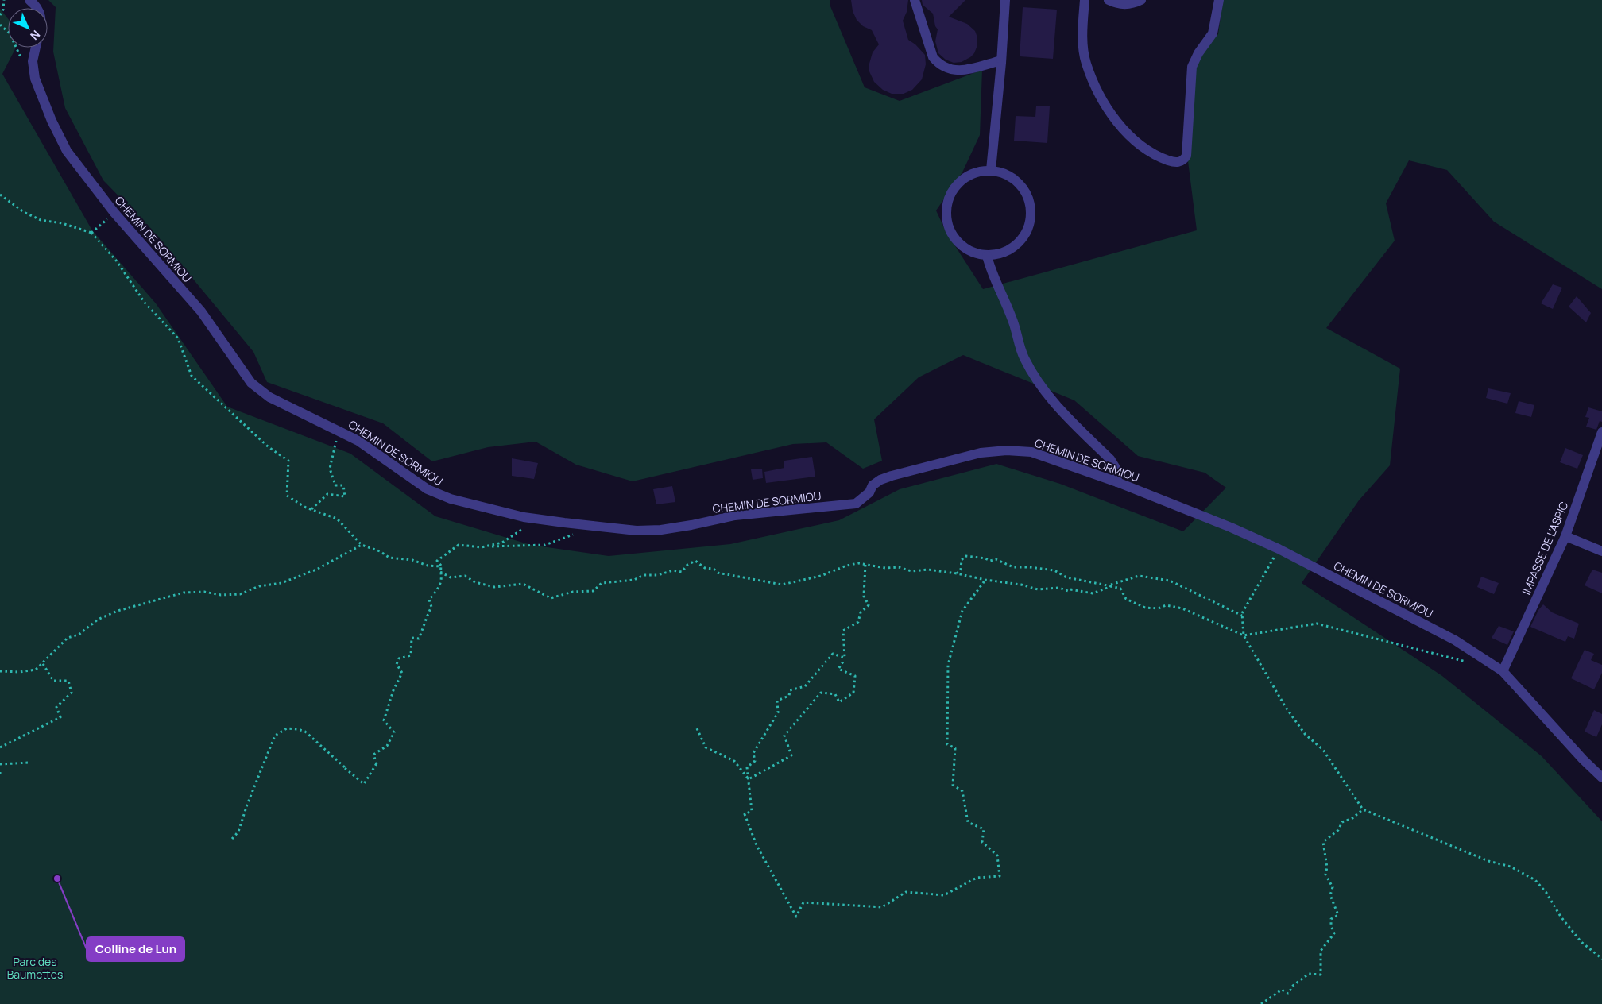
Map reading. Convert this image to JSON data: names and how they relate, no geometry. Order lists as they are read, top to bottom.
{
  "streets": {
    "street": ["CHEMIN DE SORMIOU", "IMPASSE DE L'ASPIC"]
  },
  "crossings": [
    ["CHEMIN DE SORMIOU", "IMPASSE DE L'ASPIC"]
  ],
  "parks": ["Parc des Baumettes"],
  "places": ["Colline de Lun"],
  "north": "bottom right"
}
